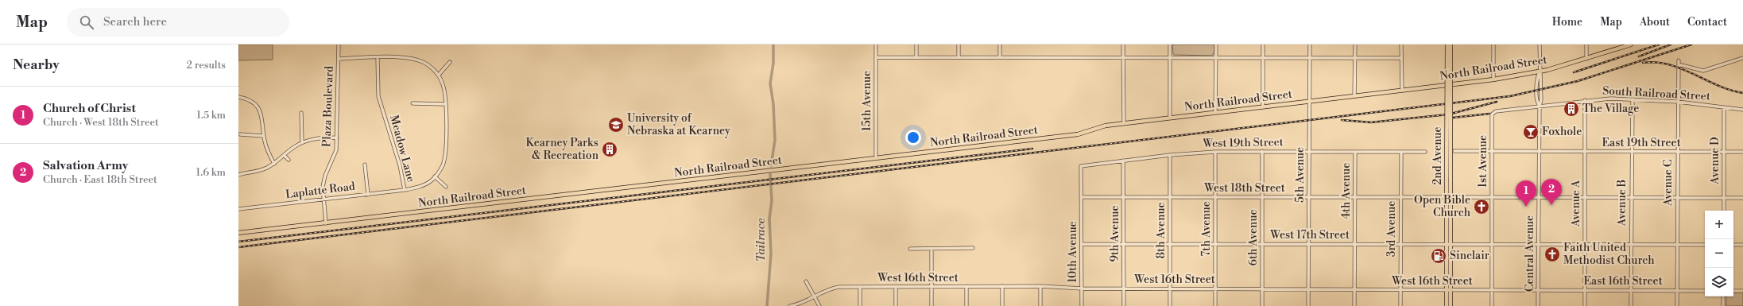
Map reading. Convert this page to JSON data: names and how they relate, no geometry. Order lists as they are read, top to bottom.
{
  "streets": {
    "main road": ["North Railroad Street", "2nd Avenue"],
    "street": [
      "South Railroad Street",
      "15th Avenue",
      "Plaza Boulevard",
      "West 19th Street",
      "East 19th Street",
      "Meadow Lane",
      "Avenue D",
      "1st Avenue",
      "5th Avenue",
      "Avenue C",
      "West 18th Street",
      "Laplatte Road",
      "4th Avenue",
      "Avenue B",
      "Avenue A",
      "7th Avenue",
      "3rd Avenue",
      "8th Avenue",
      "9th Avenue",
      "West 17th Street",
      "6th Avenue",
      "10th Avenue",
      "Central Avenue",
      "West 16th Street",
      "East 16th Street"
    ]
  },
  "crossings": [
    ["North Railroad Street", "15th Avenue"],
    ["North Railroad Street", "Plaza Boulevard"],
    ["North Railroad Street", "5th Avenue"],
    ["North Railroad Street", "Central Avenue"],
    ["South Railroad Street", "Avenue D"],
    ["South Railroad Street", "1st Avenue"],
    ["South Railroad Street", "Avenue C"],
    ["South Railroad Street", "Avenue B"],
    ["South Railroad Street", "Avenue A"],
    ["South Railroad Street", "Central Avenue"],
    ["Plaza Boulevard", "Meadow Lane"],
    ["Plaza Boulevard", "Laplatte Road"],
    ["West 19th Street", "5th Avenue"],
    ["West 19th Street", "4th Avenue"],
    ["West 19th Street", "7th Avenue"],
    ["West 19th Street", "3rd Avenue"],
    ["West 19th Street", "8th Avenue"],
    ["West 19th Street", "9th Avenue"],
    ["West 19th Street", "6th Avenue"],
    ["West 19th Street", "10th Avenue"],
    ["East 19th Street", "Avenue D"],
    ["East 19th Street", "Avenue C"],
    ["East 19th Street", "Avenue B"],
    ["East 19th Street", "Avenue A"],
    ["East 19th Street", "Central Avenue"],
    ["Meadow Lane", "Laplatte Road"],
    ["2nd Avenue", "West 18th Street"],
    ["2nd Avenue", "West 17th Street"],
    ["2nd Avenue", "West 16th Street"],
    ["Avenue D", "West 18th Street"],
    ["1st Avenue", "West 18th Street"],
    ["1st Avenue", "West 17th Street"],
    ["1st Avenue", "West 16th Street"],
    ["5th Avenue", "West 18th Street"],
    ["5th Avenue", "West 17th Street"],
    ["5th Avenue", "West 16th Street"],
    ["Avenue C", "West 18th Street"],
    ["Avenue C", "West 17th Street"],
    ["Avenue C", "East 16th Street"],
    ["West 18th Street", "4th Avenue"],
    ["West 18th Street", "Avenue B"],
    ["West 18th Street", "Avenue A"],
    ["West 18th Street", "7th Avenue"],
    ["West 18th Street", "3rd Avenue"],
    ["West 18th Street", "8th Avenue"],
    ["West 18th Street", "9th Avenue"],
    ["West 18th Street", "6th Avenue"],
    ["West 18th Street", "10th Avenue"],
    ["West 18th Street", "Central Avenue"],
    ["4th Avenue", "West 17th Street"],
    ["4th Avenue", "West 16th Street"],
    ["Avenue B", "West 17th Street"],
    ["Avenue B", "East 16th Street"],
    ["Avenue A", "West 17th Street"],
    ["Avenue A", "East 16th Street"],
    ["7th Avenue", "West 17th Street"],
    ["7th Avenue", "West 16th Street"],
    ["3rd Avenue", "West 17th Street"],
    ["3rd Avenue", "West 16th Street"],
    ["8th Avenue", "West 17th Street"],
    ["8th Avenue", "West 16th Street"],
    ["9th Avenue", "West 17th Street"],
    ["9th Avenue", "West 16th Street"],
    ["West 17th Street", "6th Avenue"],
    ["West 17th Street", "10th Avenue"],
    ["West 17th Street", "Central Avenue"],
    ["6th Avenue", "West 16th Street"],
    ["10th Avenue", "West 16th Street"],
    ["Central Avenue", "West 16th Street"],
    ["Central Avenue", "East 16th Street"],
    ["West 16th Street", "East 16th Street"]
  ],
  "water": ["Tailrace"],
  "places": {
    "building": ["The Village", "Kearney Parks & Recreation"],
    "school or university": ["University of Nebraska at Kearney"],
    "bar": ["Foxhole"],
    "church": ["Open Bible Church", "Faith United Methodist Church"],
    "fuel station": ["Sinclair"]
  },
  "page": {
    "header": "Map",
    "search": "Search here",
    "nav": [
      "Home",
      "Map",
      "About",
      "Contact"
    ],
    "heading": ["Nearby", "2 results"],
    "list": [
      {
        "mark": "1",
        "name": "Church of Christ",
        "note": "Church · West 18th Street",
        "value": "1.5 km"
      },
      {
        "mark": "2",
        "name": "Salvation Army",
        "note": "Church · East 18th Street",
        "value": "1.6 km"
      }
    ],
    "pins": ["2", "1"],
    "map_buttons": ["+", "−"]
  }
}
